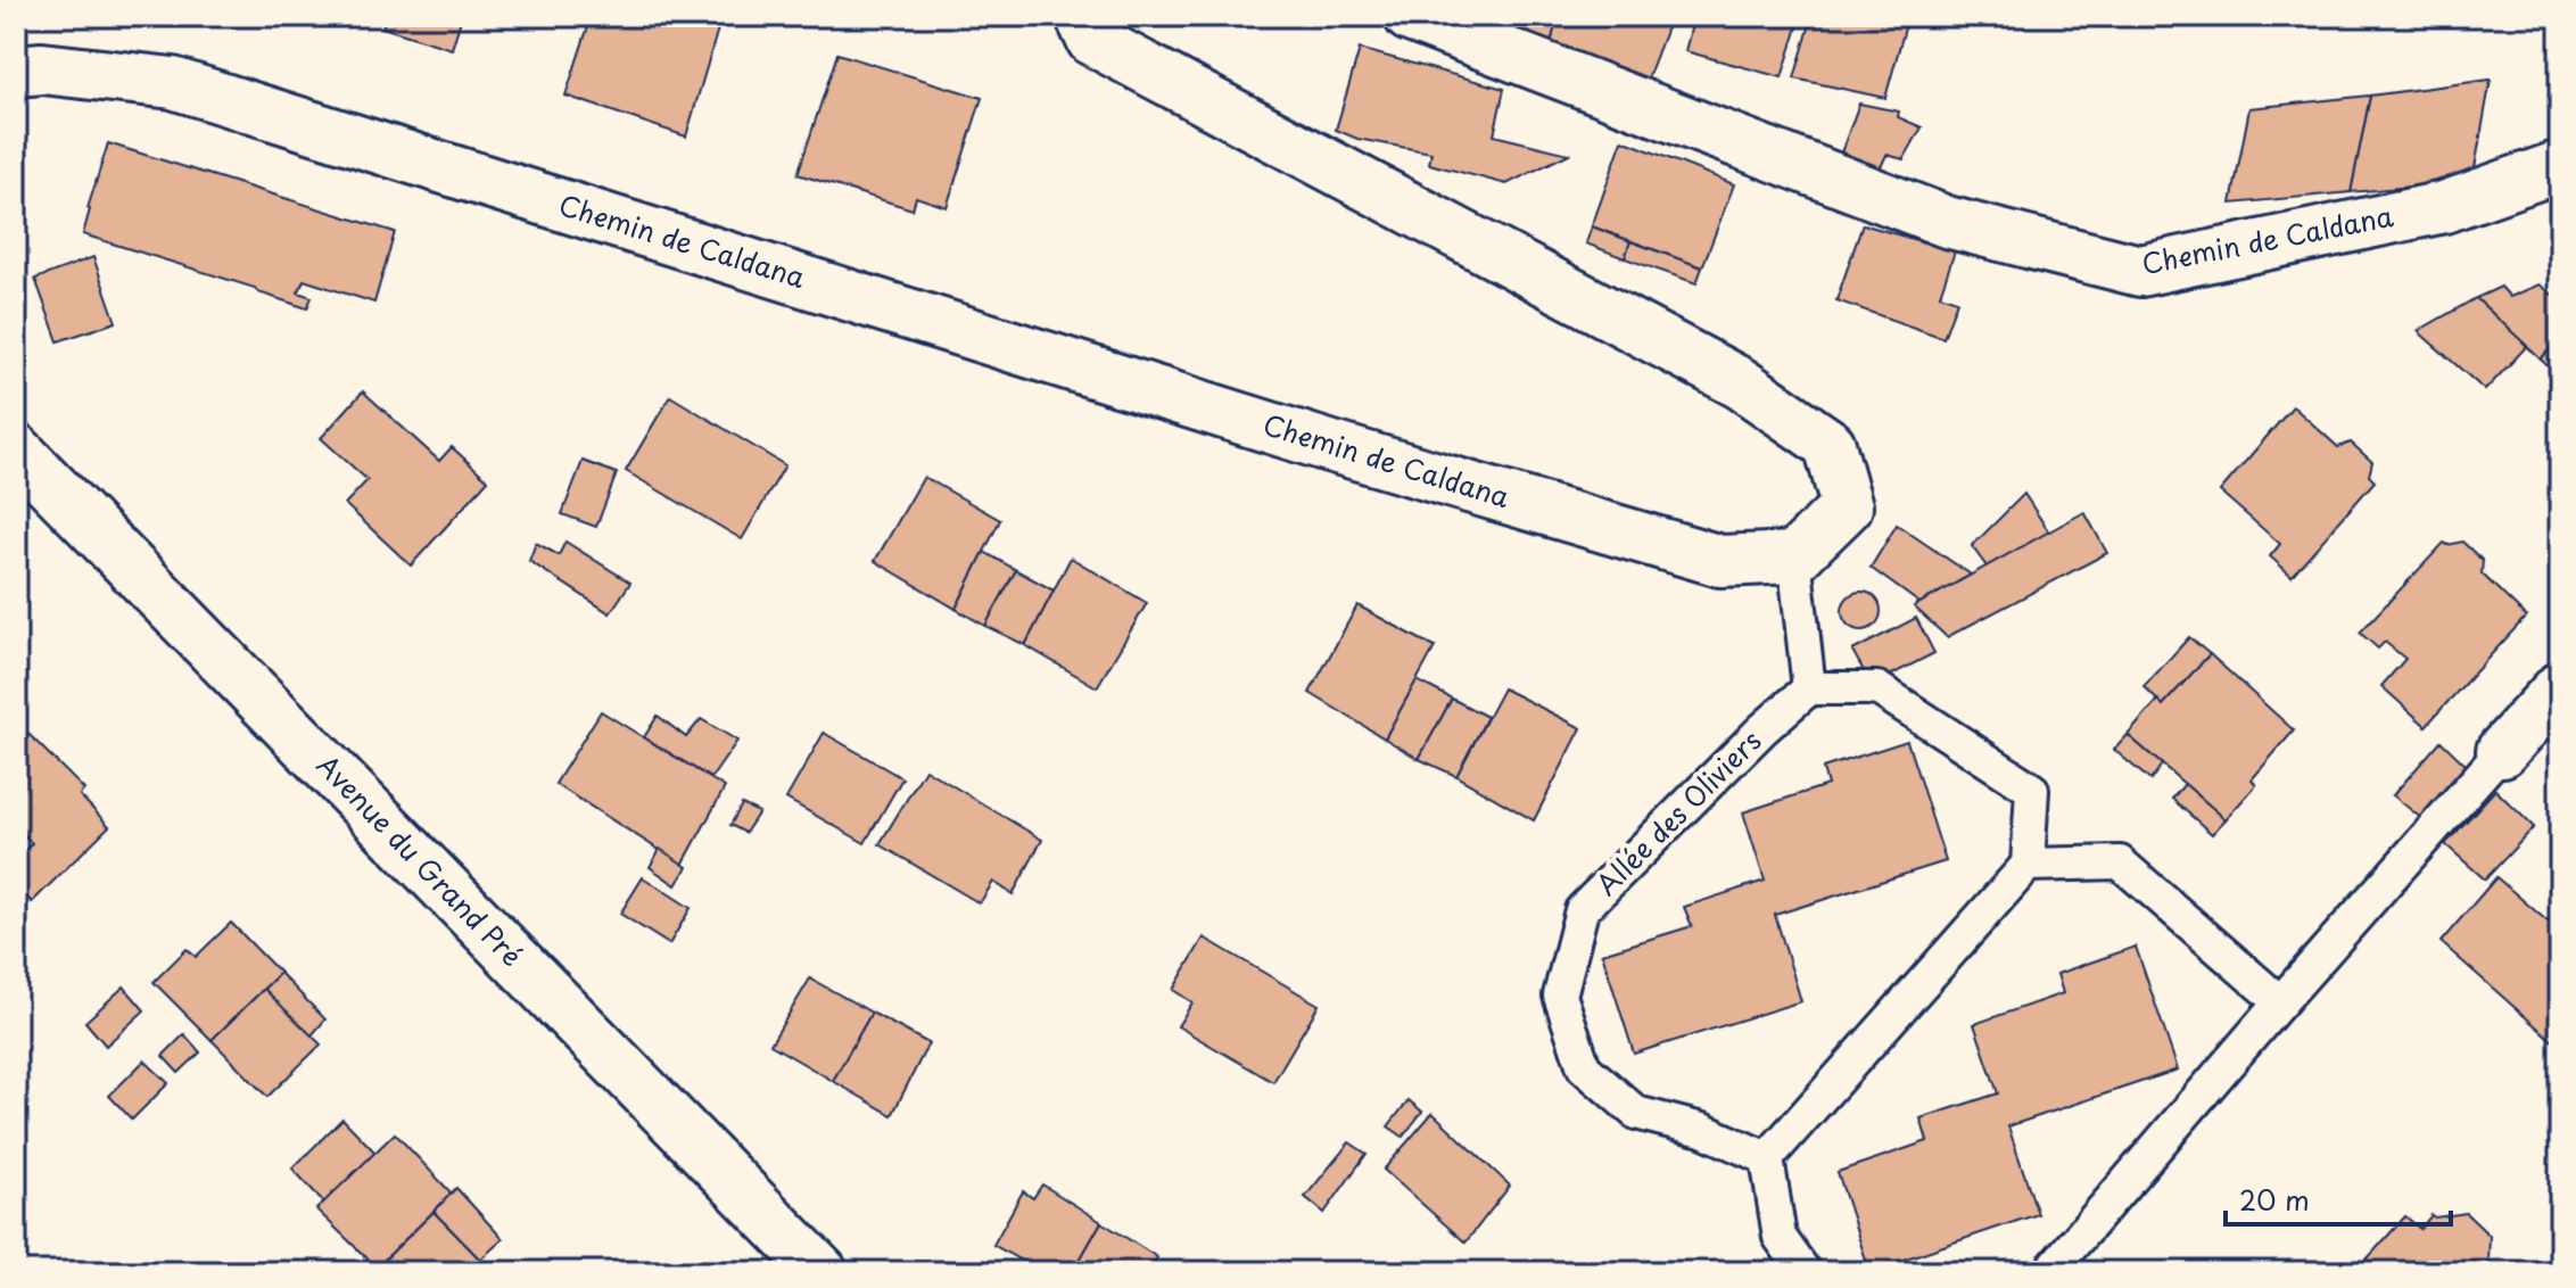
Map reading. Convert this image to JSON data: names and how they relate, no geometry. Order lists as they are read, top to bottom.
{
  "streets": {
    "street": ["Chemin de Caldana", "Avenue du Grand Pré"],
    "lane": ["Allée des Oliviers"]
  },
  "scale_bar": "20 m"
}
